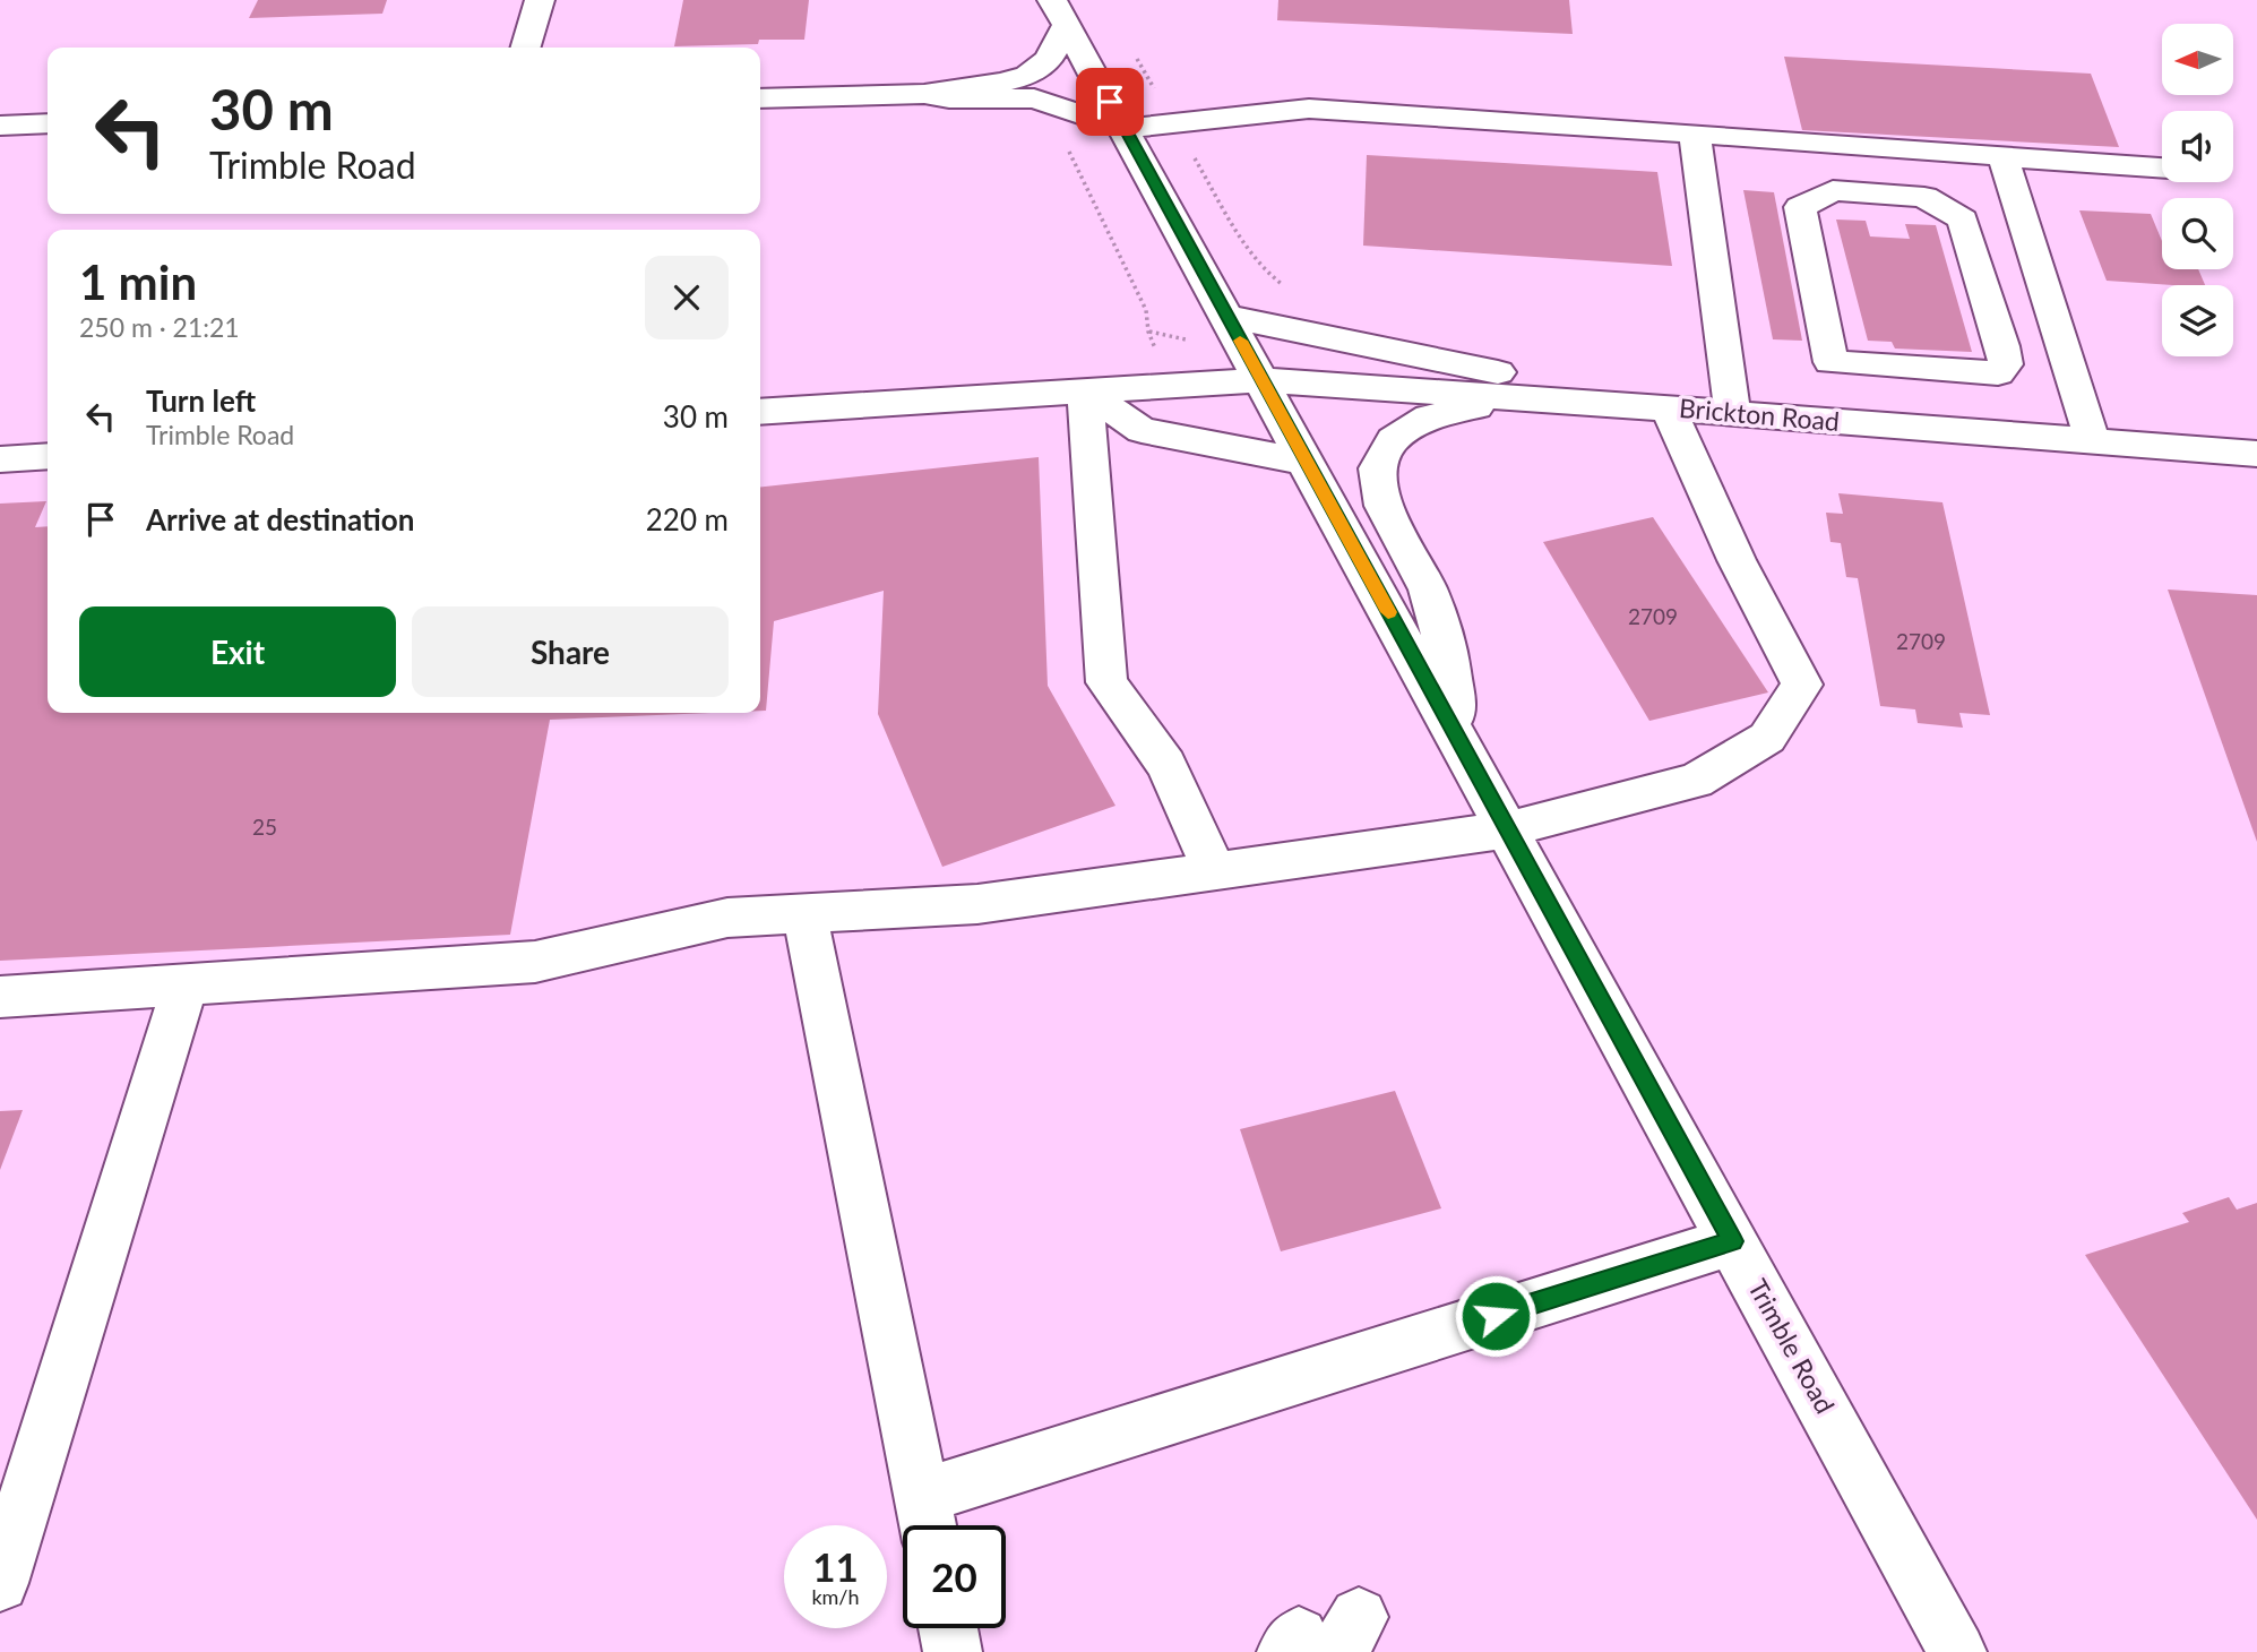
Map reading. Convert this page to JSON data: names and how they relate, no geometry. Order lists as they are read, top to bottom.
{
  "streets": {
    "street": ["Brickton Road", "Trimble Road"]
  },
  "crossings": [
    ["Brickton Road", "Trimble Road"]
  ],
  "house_numbers": ["2709", "2709", "25"],
  "north": "left",
  "page": {
    "turn": ["30 m", "Trimble Road"],
    "heading": ["1 min", "250 m · 21:21"],
    "list": [
      {
        "name": "Turn left",
        "note": "Trimble Road",
        "value": "30 m"
      },
      {
        "name": "Arrive at destination",
        "value": "220 m"
      }
    ],
    "buttons": ["Exit", "Share"],
    "speed": "11 km/h",
    "limit": "20"
  }
}
